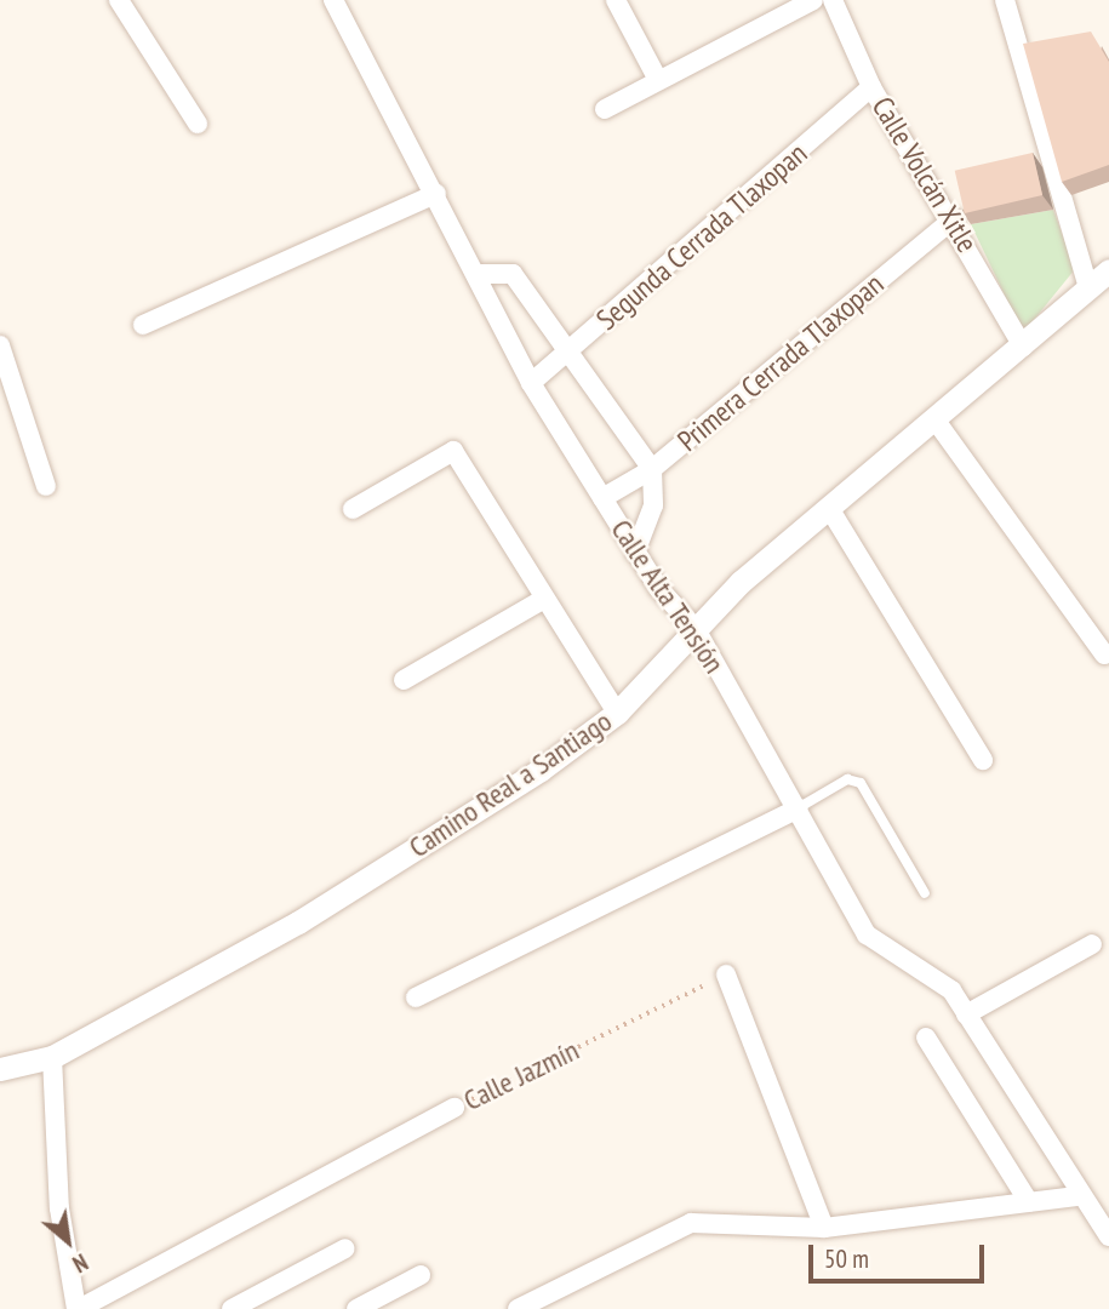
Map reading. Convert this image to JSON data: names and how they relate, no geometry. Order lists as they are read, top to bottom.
{
  "streets": {
    "street": [
      "Calle Volcán Xitle",
      "Segunda Cerrada Tlaxopan",
      "Primera Cerrada Tlaxopan",
      "Calle Alta Tensión",
      "Camino Real a Santiago",
      "Calle Jazmín"
    ]
  },
  "crossings": [
    ["Calle Volcán Xitle", "Segunda Cerrada Tlaxopan"],
    ["Calle Volcán Xitle", "Primera Cerrada Tlaxopan"],
    ["Calle Volcán Xitle", "Camino Real a Santiago"],
    ["Segunda Cerrada Tlaxopan", "Calle Alta Tensión"],
    ["Primera Cerrada Tlaxopan", "Calle Alta Tensión"],
    ["Calle Alta Tensión", "Camino Real a Santiago"]
  ],
  "scale_bar": "50 m",
  "north": "bottom right"
}
